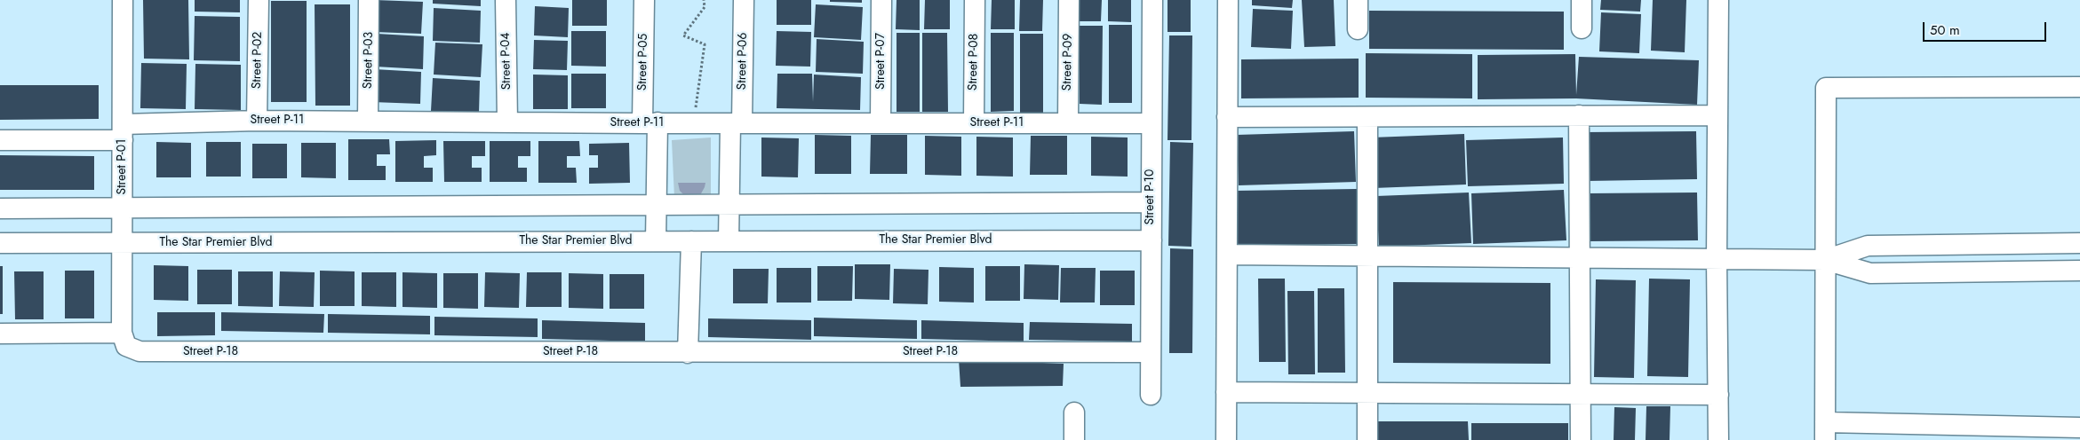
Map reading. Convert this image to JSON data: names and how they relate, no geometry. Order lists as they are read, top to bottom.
{
  "streets": {
    "street": [
      "Street P-02",
      "Street P-03",
      "Street P-04",
      "Street P-06",
      "Street P-07",
      "Street P-05",
      "Street P-08",
      "Street P-09",
      "Street P-11",
      "Street P-01",
      "Street P-10",
      "The Star Premier Blvd",
      "Street P-18"
    ]
  },
  "crossings": [
    ["Street P-02", "Street P-11"],
    ["Street P-03", "Street P-11"],
    ["Street P-04", "Street P-11"],
    ["Street P-06", "Street P-11"],
    ["Street P-06", "The Star Premier Blvd"],
    ["Street P-07", "Street P-11"],
    ["Street P-05", "Street P-11"],
    ["Street P-05", "The Star Premier Blvd"],
    ["Street P-08", "Street P-11"],
    ["Street P-09", "Street P-11"],
    ["Street P-11", "Street P-01"],
    ["Street P-11", "Street P-10"],
    ["Street P-01", "The Star Premier Blvd"],
    ["Street P-01", "Street P-18"],
    ["Street P-10", "The Star Premier Blvd"],
    ["Street P-10", "Street P-18"]
  ],
  "scale_bar": "50 m"
}
